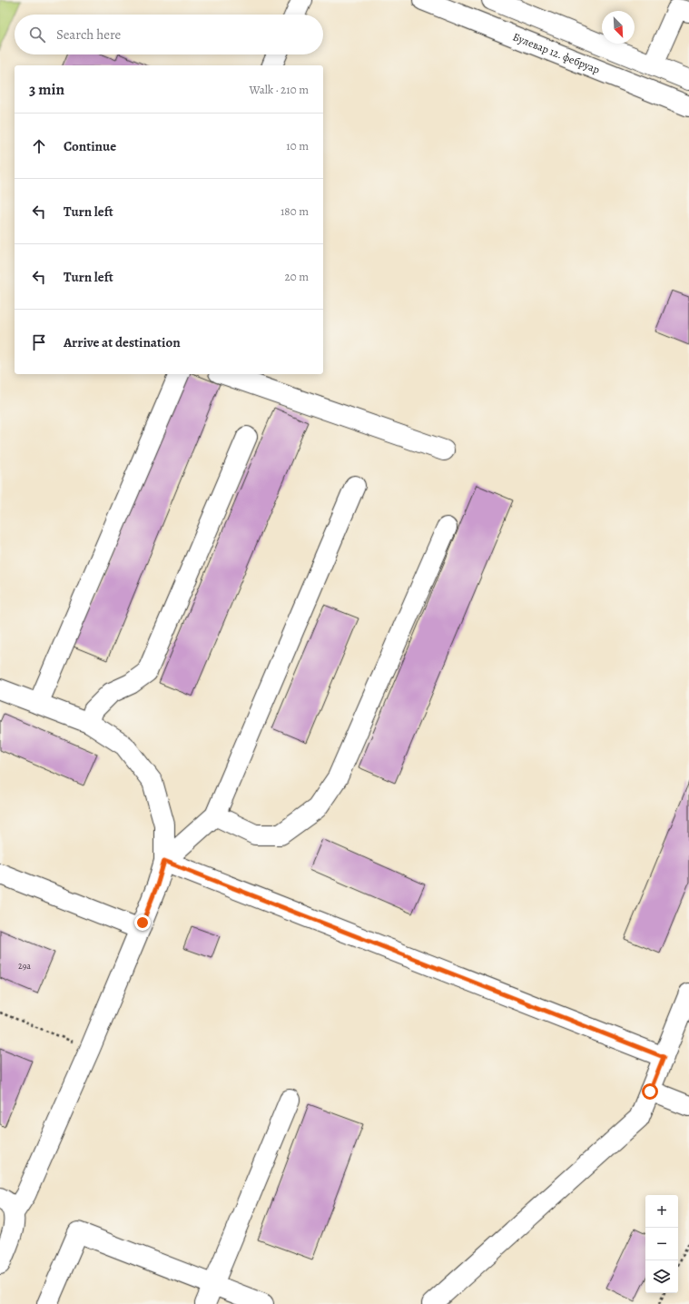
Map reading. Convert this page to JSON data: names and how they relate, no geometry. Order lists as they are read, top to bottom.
{
  "streets": {
    "street": ["Булевар 12. фебруар"]
  },
  "house_numbers": ["29a"],
  "north": "bottom right",
  "page": {
    "search": "Search here",
    "heading": ["3 min", "Walk · 210 m"],
    "list": [
      ["Continue", "10 m"],
      ["Turn left", "180 m"],
      ["Turn left", "20 m"],
      "Arrive at destination"
    ],
    "map_buttons": ["+", "−"]
  }
}
